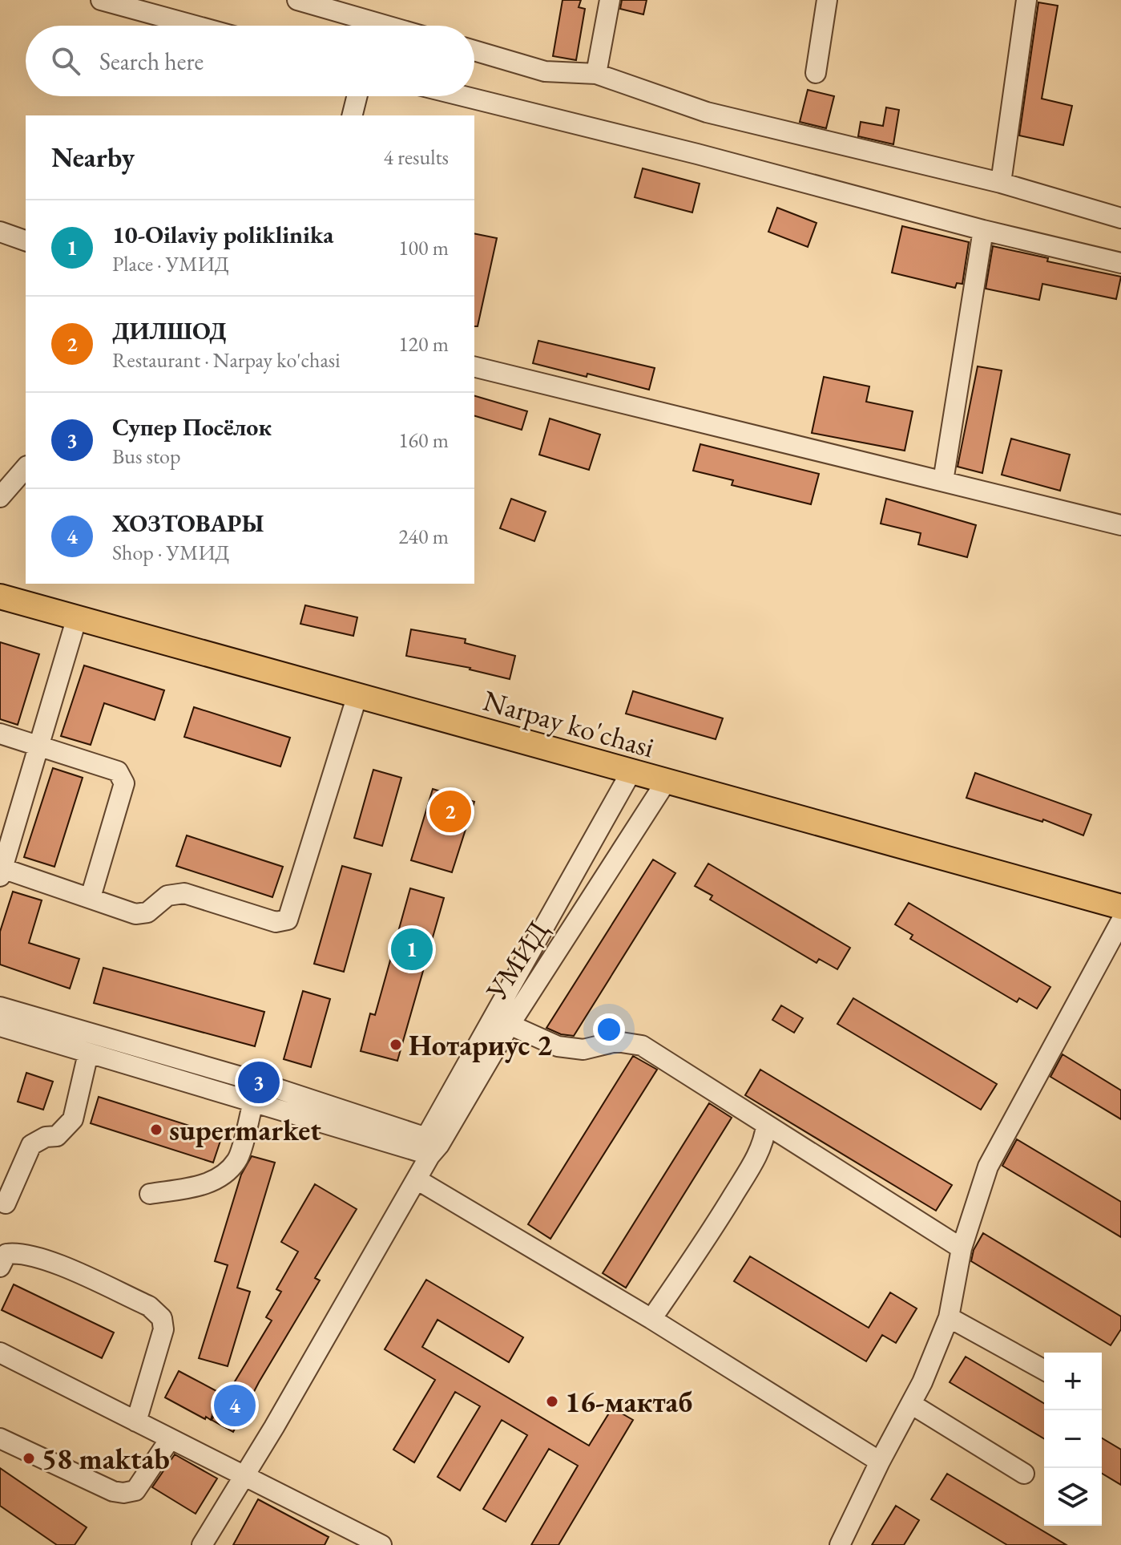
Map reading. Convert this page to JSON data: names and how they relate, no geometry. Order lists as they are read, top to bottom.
{
  "streets": {
    "main road": ["Narpay ko'chasi"],
    "street": ["УМИД"]
  },
  "crossings": [
    ["Narpay ko'chasi", "УМИД"]
  ],
  "places": [
    "Нотариус 2",
    "supermarket",
    "16-мактаб",
    "58 maktab"
  ],
  "page": {
    "search": "Search here",
    "heading": ["Nearby", "4 results"],
    "list": [
      {
        "mark": "1",
        "name": "10-Oilaviy poliklinika",
        "note": "Place · УМИД",
        "value": "100 m"
      },
      {
        "mark": "2",
        "name": "ДИЛШОД",
        "note": "Restaurant · Narpay ko'chasi",
        "value": "120 m"
      },
      {
        "mark": "3",
        "name": "Супер Посёлок",
        "note": "Bus stop",
        "value": "160 m"
      },
      {
        "mark": "4",
        "name": "ХОЗТОВАРЫ",
        "note": "Shop · УМИД",
        "value": "240 m"
      }
    ],
    "pins": [
      "2",
      "1",
      "3",
      "4"
    ],
    "map_buttons": ["+", "−"]
  }
}
